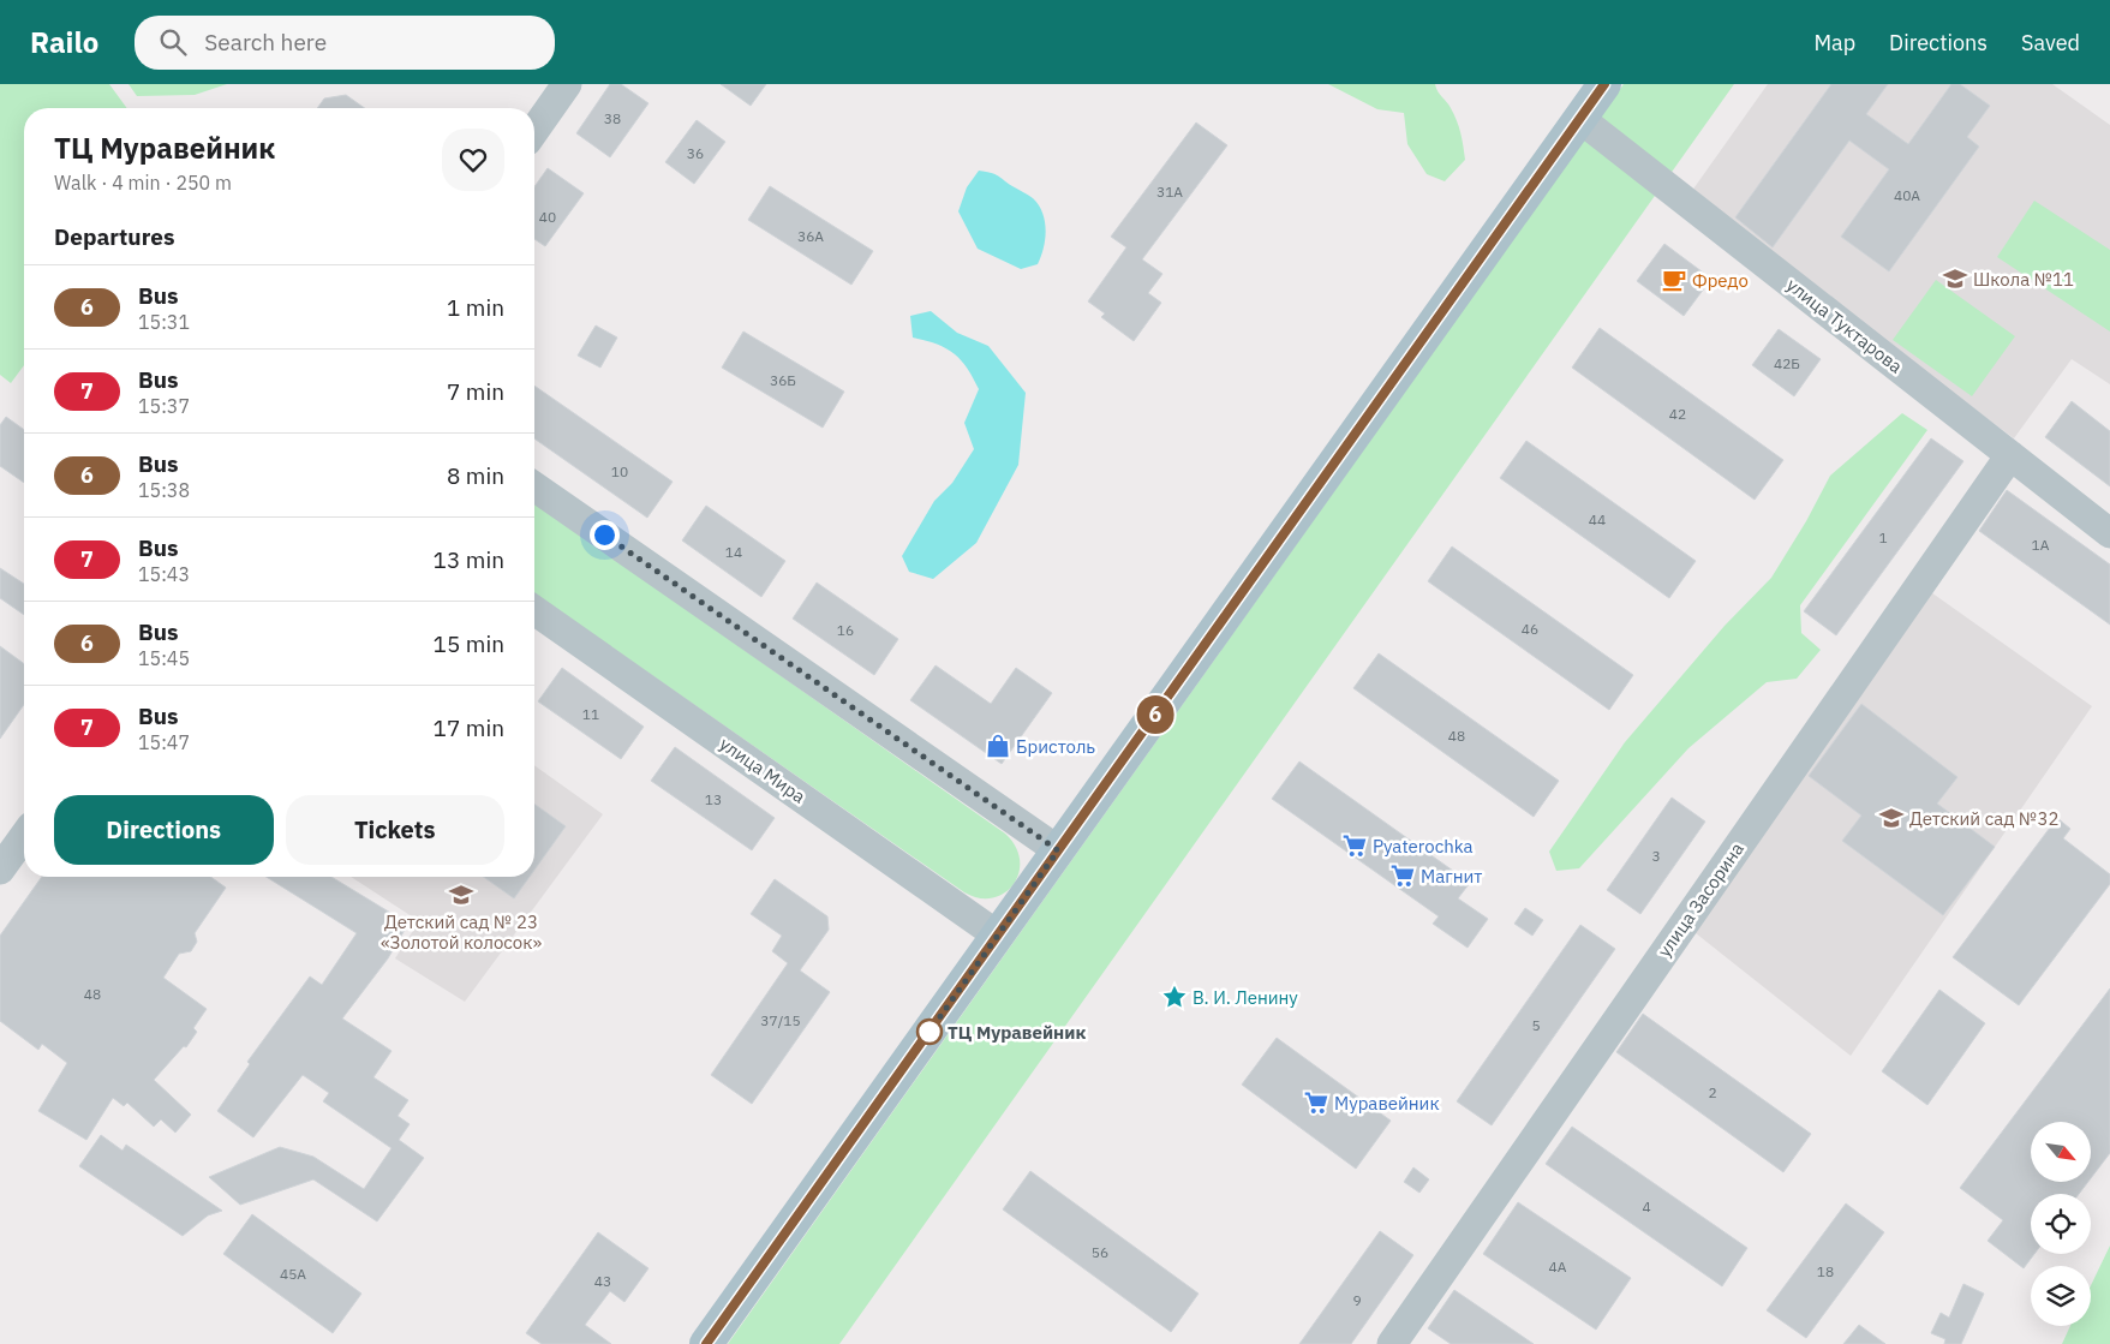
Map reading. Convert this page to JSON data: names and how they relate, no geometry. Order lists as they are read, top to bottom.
{
  "streets": {
    "street": ["улица Туктарова", "улица Мира", "улица Засорина"]
  },
  "crossings": [
    ["улица Туктарова", "улица Засорина"]
  ],
  "places": {
    "school or university": ["Школа №11", "Детский сад №32", "Детский сад № 23 «Золотой колосок»"],
    "cafe": ["Фредо"],
    "shop": ["Бристоль"],
    "supermarket": ["Pyaterochka", "Магнит", "Муравейник"],
    "place": ["В. И. Ленину"],
    "other": ["ТЦ Муравейник"]
  },
  "lines": ["bus line 6"],
  "house_numbers": [
    "38",
    "36",
    "31А",
    "40А",
    "40",
    "36А",
    "42Б",
    "36Б",
    "42",
    "10",
    "44",
    "1",
    "1А",
    "14",
    "46",
    "16",
    "11",
    "48",
    "13",
    "3",
    "48",
    "37/15",
    "5",
    "2",
    "4",
    "56",
    "4А",
    "18",
    "45А",
    "43",
    "9"
  ],
  "north": "bottom right",
  "page": {
    "header": "Railo",
    "search": "Search here",
    "nav": ["Map", "Directions", "Saved"],
    "on_map": "6",
    "heading": [
      ["ТЦ Муравейник", "Walk · 4 min · 250 m"],
      "Departures"
    ],
    "list": [
      {
        "mark": "6",
        "name": "Bus",
        "note": "15:31",
        "value": "1 min"
      },
      {
        "mark": "7",
        "name": "Bus",
        "note": "15:37",
        "value": "7 min"
      },
      {
        "mark": "6",
        "name": "Bus",
        "note": "15:38",
        "value": "8 min"
      },
      {
        "mark": "7",
        "name": "Bus",
        "note": "15:43",
        "value": "13 min"
      },
      {
        "mark": "6",
        "name": "Bus",
        "note": "15:45",
        "value": "15 min"
      },
      {
        "mark": "7",
        "name": "Bus",
        "note": "15:47",
        "value": "17 min"
      }
    ],
    "buttons": ["Directions", "Tickets"]
  }
}
